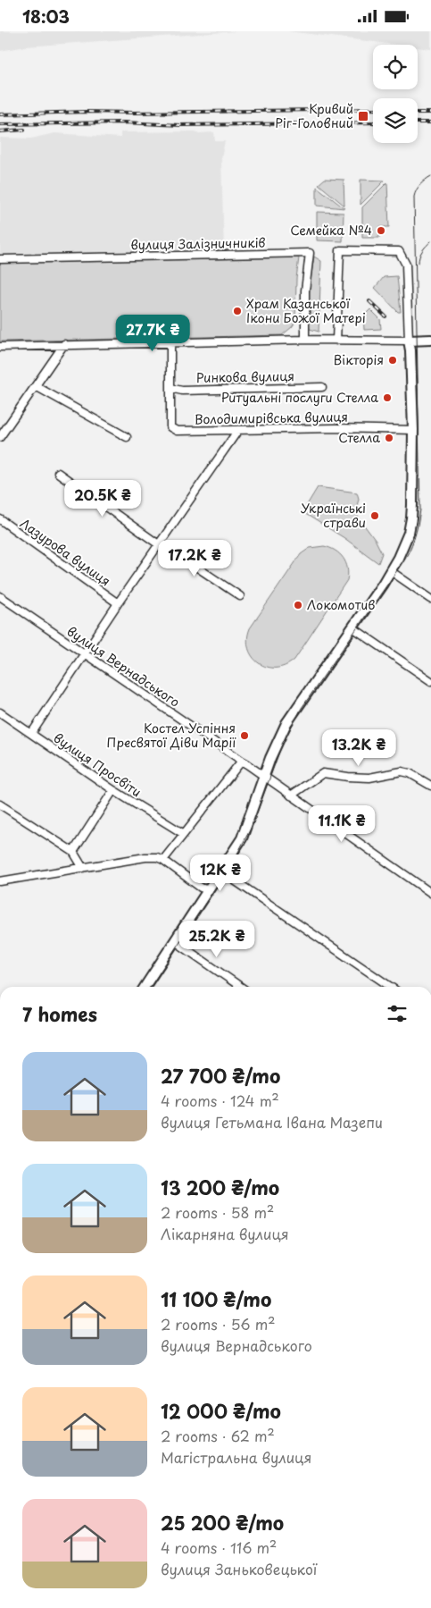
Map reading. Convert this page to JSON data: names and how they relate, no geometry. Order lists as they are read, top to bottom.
{
  "streets": {
    "street": [
      "вулиця Залізничників",
      "Ринкова вулиця",
      "Володимирівська вулиця",
      "Лазурова вулиця",
      "вулиця Вернадського",
      "вулиця Просвіти"
    ]
  },
  "crossings": [
    ["Ринкова вулиця", "Володимирівська вулиця"]
  ],
  "places": {
    "transit": ["Кривий Ріг-Головний"],
    "other": [
      "Семейка №4",
      "Храм Казанської Ікони Божої Матері",
      "Вікторія",
      "Ритуальні послуги Стелла",
      "Стелла",
      "Українські страви",
      "Локомотив",
      "Костел Успіння Пресвятої Діви Марії"
    ]
  },
  "page": {
    "status": "18:03",
    "price": [
      "27.7K ₴",
      "20.5K ₴",
      "17.2K ₴",
      "13.2K ₴",
      "11.1K ₴",
      "12K ₴",
      "25.2K ₴"
    ],
    "heading": "7 homes",
    "list": [
      {
        "name": "27 700 ₴/mo",
        "note": "4 rooms · 124 m² · вулиця Гетьмана Івана Мазепи"
      },
      {
        "name": "13 200 ₴/mo",
        "note": "2 rooms · 58 m² · Лікарняна вулиця"
      },
      {
        "name": "11 100 ₴/mo",
        "note": "2 rooms · 56 m² · вулиця Вернадського"
      },
      {
        "name": "12 000 ₴/mo",
        "note": "2 rooms · 62 m² · Магістральна вулиця"
      },
      {
        "name": "25 200 ₴/mo",
        "note": "4 rooms · 116 m² · вулиця Заньковецької"
      }
    ]
  }
}
